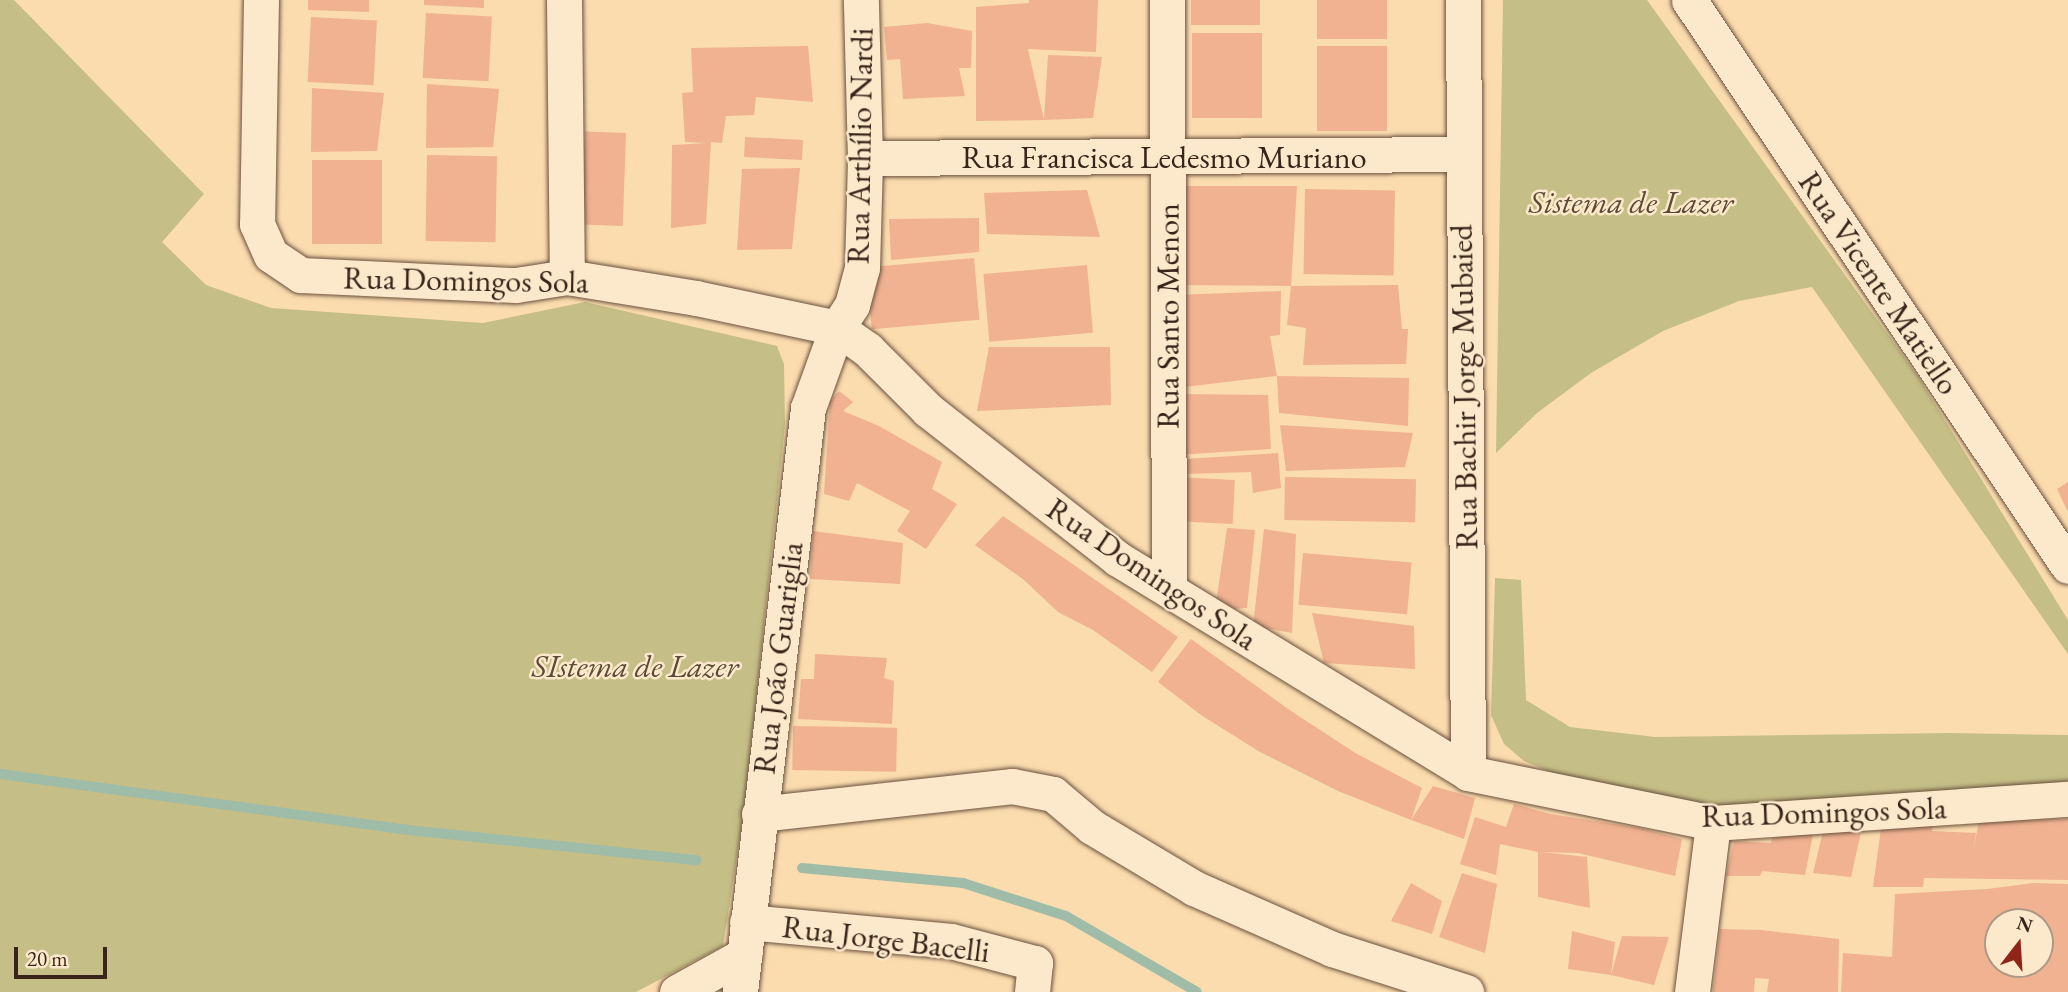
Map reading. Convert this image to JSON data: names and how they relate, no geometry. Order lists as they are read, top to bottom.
{
  "streets": {
    "street": [
      "Rua Arthílio Nardi",
      "Rua Francisca Ledesmo Muriano",
      "Rua Domingos Sola",
      "Rua Vicente Matiello",
      "Rua Santo Menon",
      "Rua Bachir Jorge Mubaied",
      "Rua João Guariglia",
      "Rua Jorge Bacelli"
    ]
  },
  "crossings": [
    ["Rua Arthílio Nardi", "Rua Francisca Ledesmo Muriano"],
    ["Rua Arthílio Nardi", "Rua Domingos Sola"],
    ["Rua Arthílio Nardi", "Rua João Guariglia"],
    ["Rua Francisca Ledesmo Muriano", "Rua Santo Menon"],
    ["Rua Francisca Ledesmo Muriano", "Rua Bachir Jorge Mubaied"],
    ["Rua Domingos Sola", "Rua Santo Menon"],
    ["Rua Domingos Sola", "Rua Bachir Jorge Mubaied"],
    ["Rua Domingos Sola", "Rua João Guariglia"],
    ["Rua João Guariglia", "Rua Jorge Bacelli"]
  ],
  "parks": ["Sistema de Lazer", "SIstema de Lazer"],
  "scale_bar": "20 m",
  "north": "top"
}
